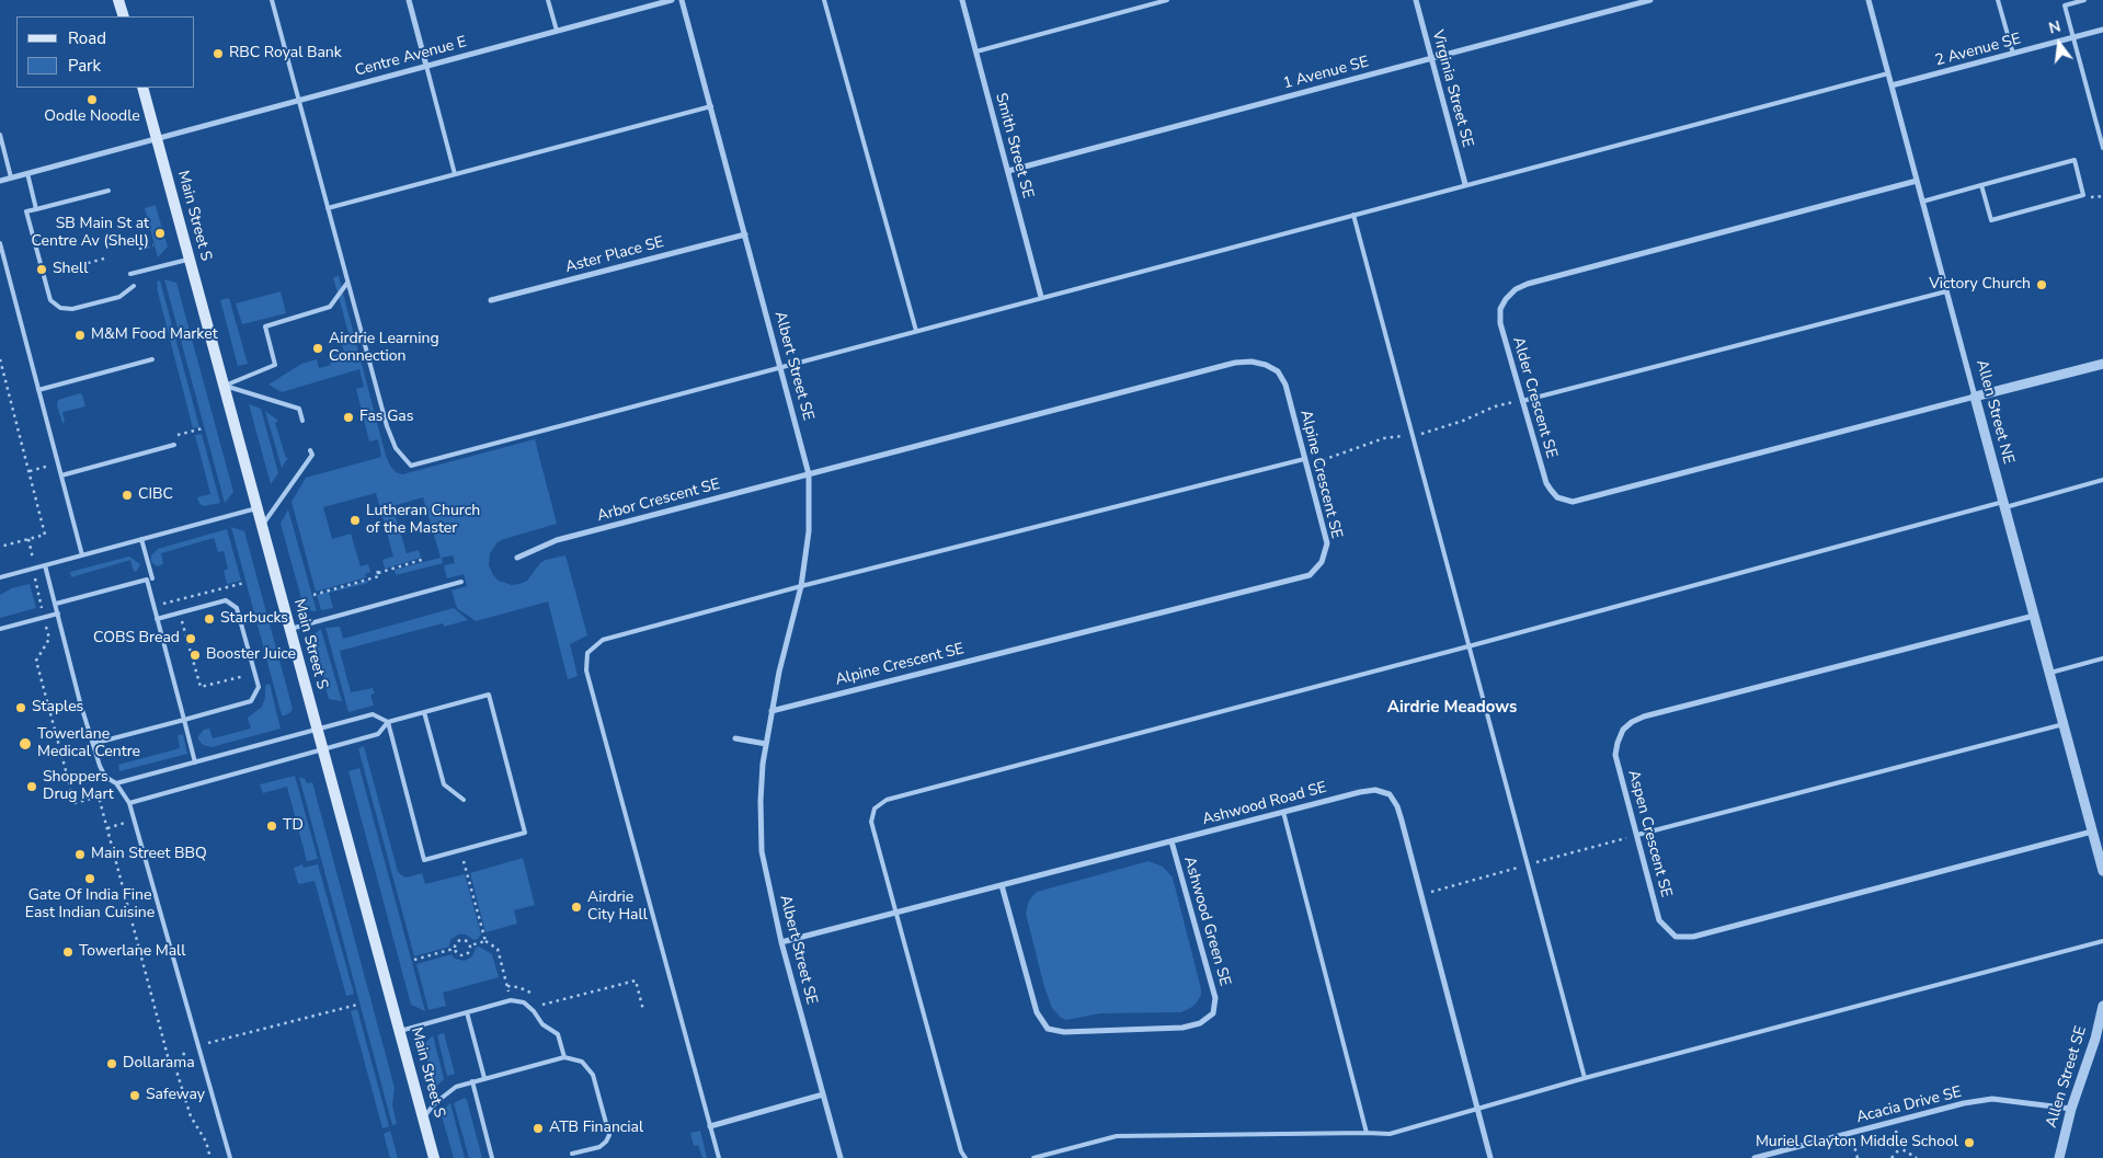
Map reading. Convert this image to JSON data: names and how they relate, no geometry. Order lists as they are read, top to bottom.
{
  "streets": {
    "main road": ["Main Street S"],
    "street": [
      "2 Avenue SE",
      "Centre Avenue E",
      "1 Avenue SE",
      "Virginia Street SE",
      "Smith Street SE",
      "Aster Place SE",
      "Albert Street SE",
      "Alder Crescent SE",
      "Allen Street NE",
      "Alpine Crescent SE",
      "Arbor Crescent SE",
      "Ashwood Road SE",
      "Aspen Crescent SE",
      "Ashwood Green SE",
      "Allen Street SE",
      "Acacia Drive SE"
    ]
  },
  "crossings": [
    ["2 Avenue SE", "Allen Street NE"],
    ["Centre Avenue E", "Main Street S"],
    ["1 Avenue SE", "Virginia Street SE"],
    ["1 Avenue SE", "Smith Street SE"],
    ["Aster Place SE", "Albert Street SE"],
    ["Albert Street SE", "Alpine Crescent SE"],
    ["Albert Street SE", "Arbor Crescent SE"],
    ["Albert Street SE", "Ashwood Road SE"],
    ["Alder Crescent SE", "Allen Street NE"],
    ["Allen Street NE", "Aspen Crescent SE"],
    ["Alpine Crescent SE", "Arbor Crescent SE"],
    ["Ashwood Road SE", "Ashwood Green SE"],
    ["Allen Street SE", "Acacia Drive SE"]
  ],
  "districts": ["Airdrie Meadows"],
  "places": [
    "RBC Royal Bank",
    "Oodle Noodle",
    "SB Main St at Centre Av (Shell)",
    "Shell",
    "Victory Church",
    "M&M Food Market",
    "Airdrie Learning Connection",
    "Fas Gas",
    "CIBC",
    "Lutheran Church of the Master",
    "Starbucks",
    "COBS Bread",
    "Booster Juice",
    "Staples",
    "Towerlane Medical Centre",
    "Shoppers Drug Mart",
    "TD",
    "Main Street BBQ",
    "Gate Of India Fine East Indian Cuisine",
    "Airdrie City Hall",
    "Towerlane Mall",
    "Dollarama",
    "Safeway",
    "ATB Financial",
    "Muriel Clayton Middle School"
  ],
  "legend": ["Road", "Park"],
  "north": "top"
}
